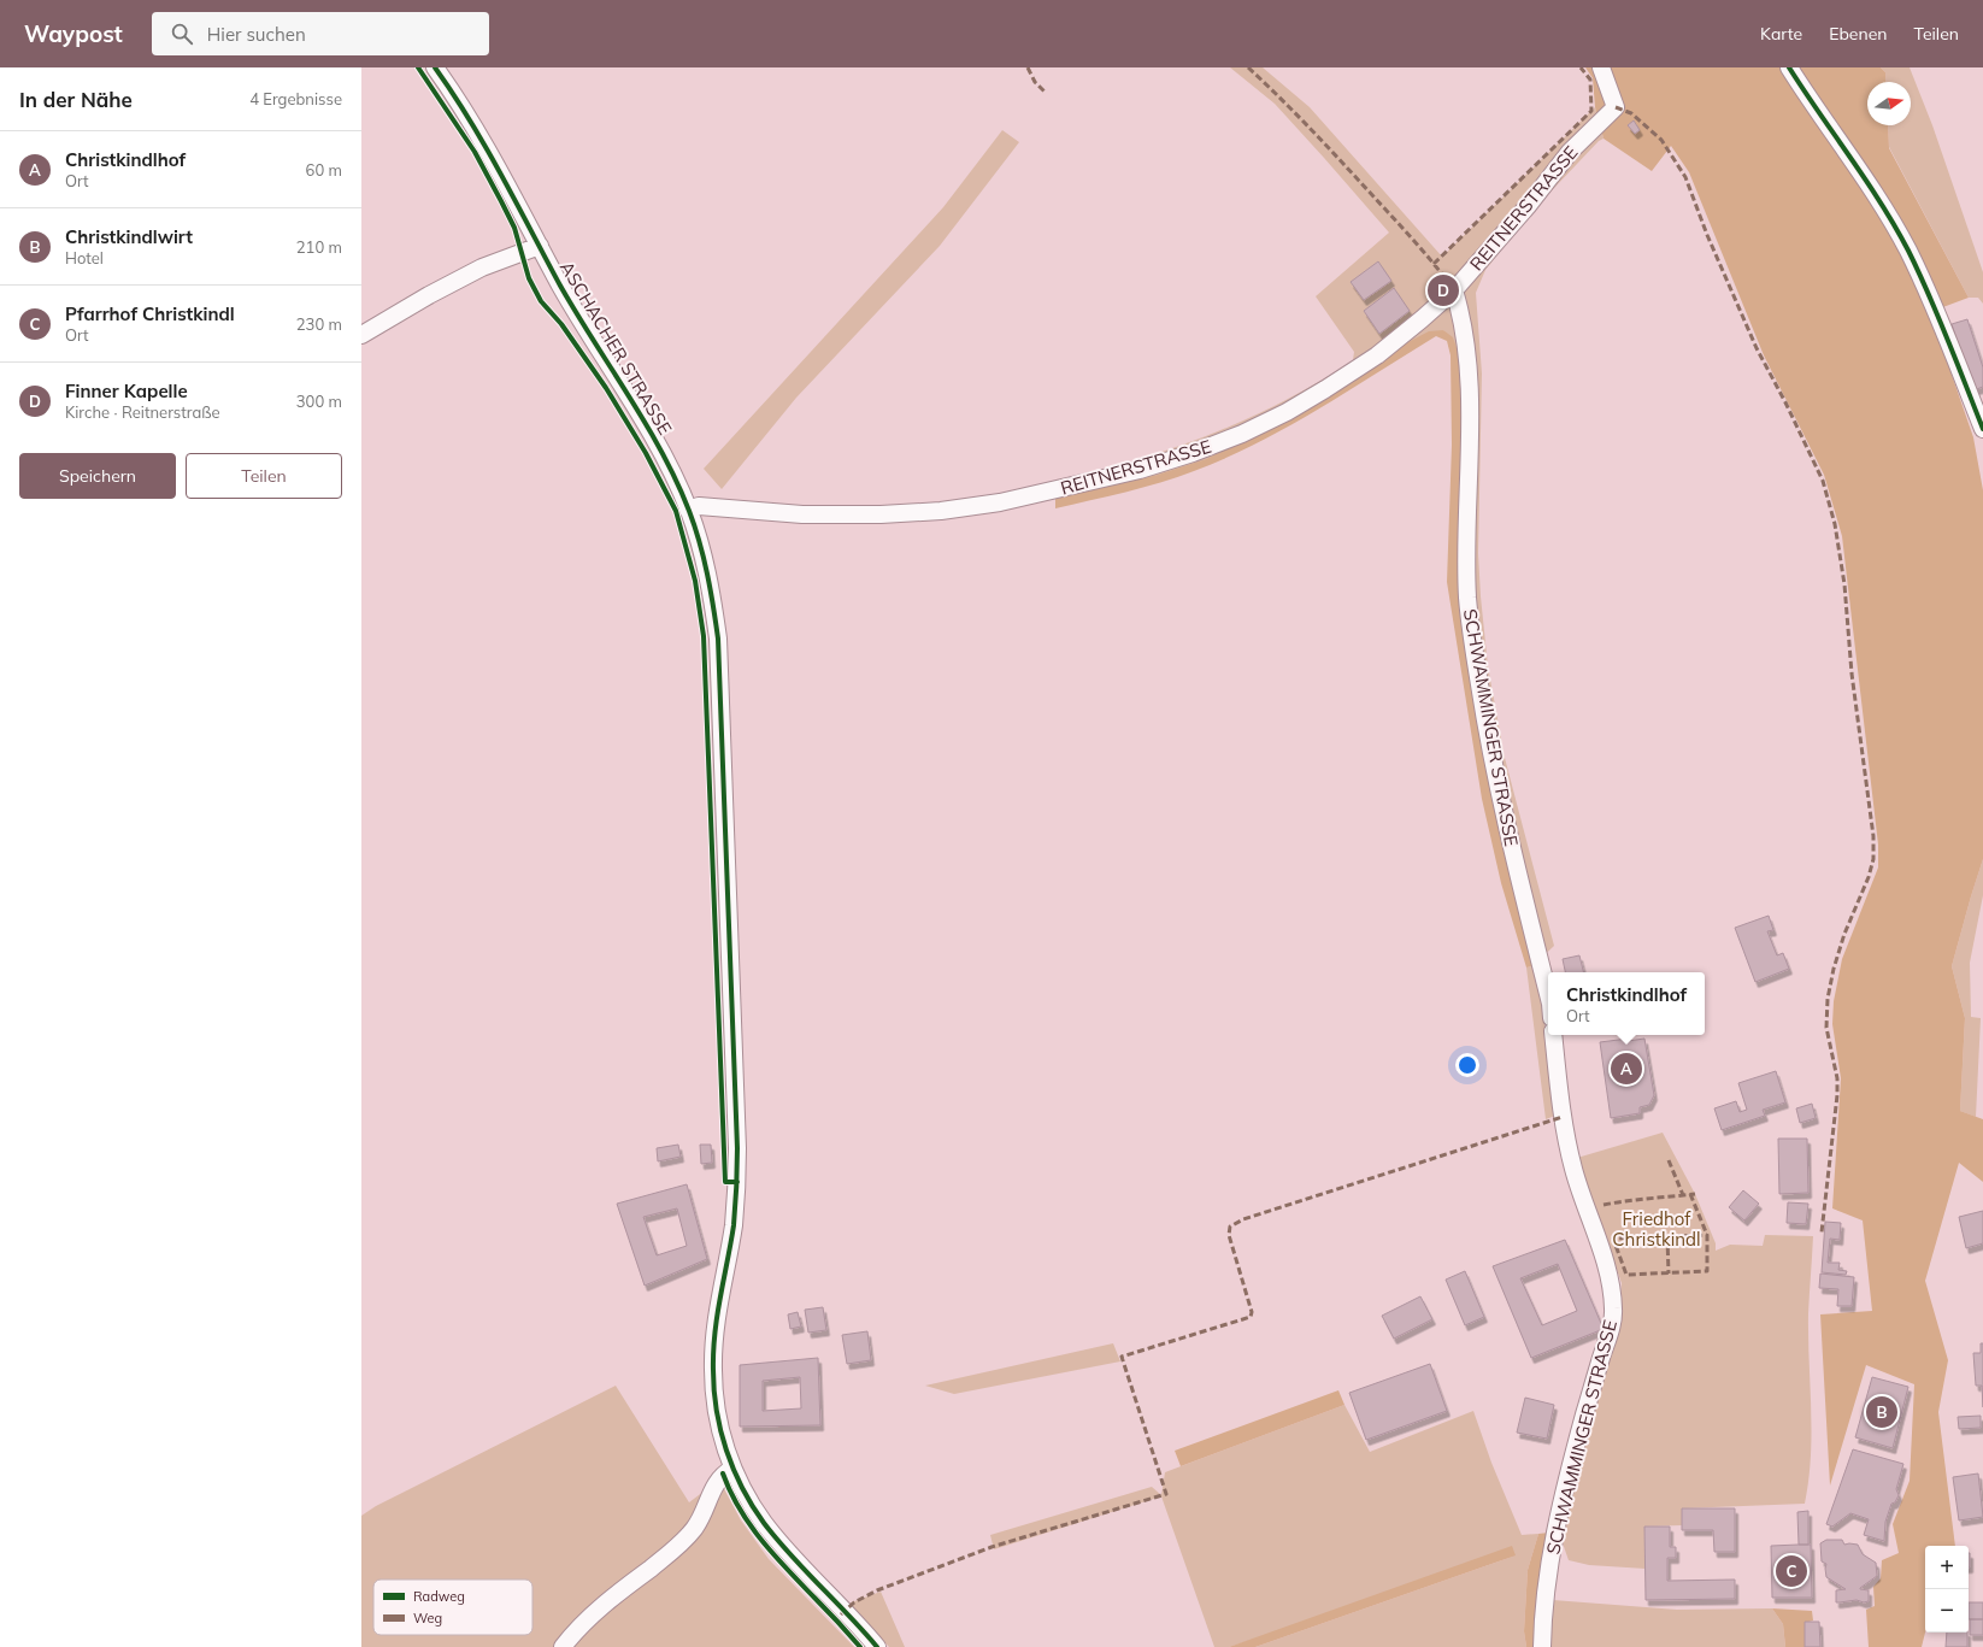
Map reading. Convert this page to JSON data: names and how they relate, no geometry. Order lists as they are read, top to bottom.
{
  "streets": {
    "street": ["REITNERSTRASSE", "ASCHACHER STRASSE", "SCHWAMMINGER STRASSE"]
  },
  "crossings": [
    ["REITNERSTRASSE", "ASCHACHER STRASSE"],
    ["REITNERSTRASSE", "SCHWAMMINGER STRASSE"]
  ],
  "parks": ["Friedhof Christkindl"],
  "legend": ["Radweg", "Weg"],
  "north": "right",
  "page": {
    "header": "Waypost",
    "search": "Hier suchen",
    "nav": ["Karte", "Ebenen", "Teilen"],
    "heading": ["In der Nähe", "4 Ergebnisse"],
    "list": [
      {
        "mark": "A",
        "name": "Christkindlhof",
        "note": "Ort",
        "value": "60 m"
      },
      {
        "mark": "B",
        "name": "Christkindlwirt",
        "note": "Hotel",
        "value": "210 m"
      },
      {
        "mark": "C",
        "name": "Pfarrhof Christkindl",
        "note": "Ort",
        "value": "230 m"
      },
      {
        "mark": "D",
        "name": "Finner Kapelle",
        "note": "Kirche · Reitnerstraße",
        "value": "300 m"
      }
    ],
    "pins": [
      "D",
      "A",
      "B",
      "C"
    ],
    "buttons": ["Speichern", "Teilen"],
    "popup": ["Christkindlhof", "Ort"],
    "map_buttons": ["+", "−"]
  }
}
